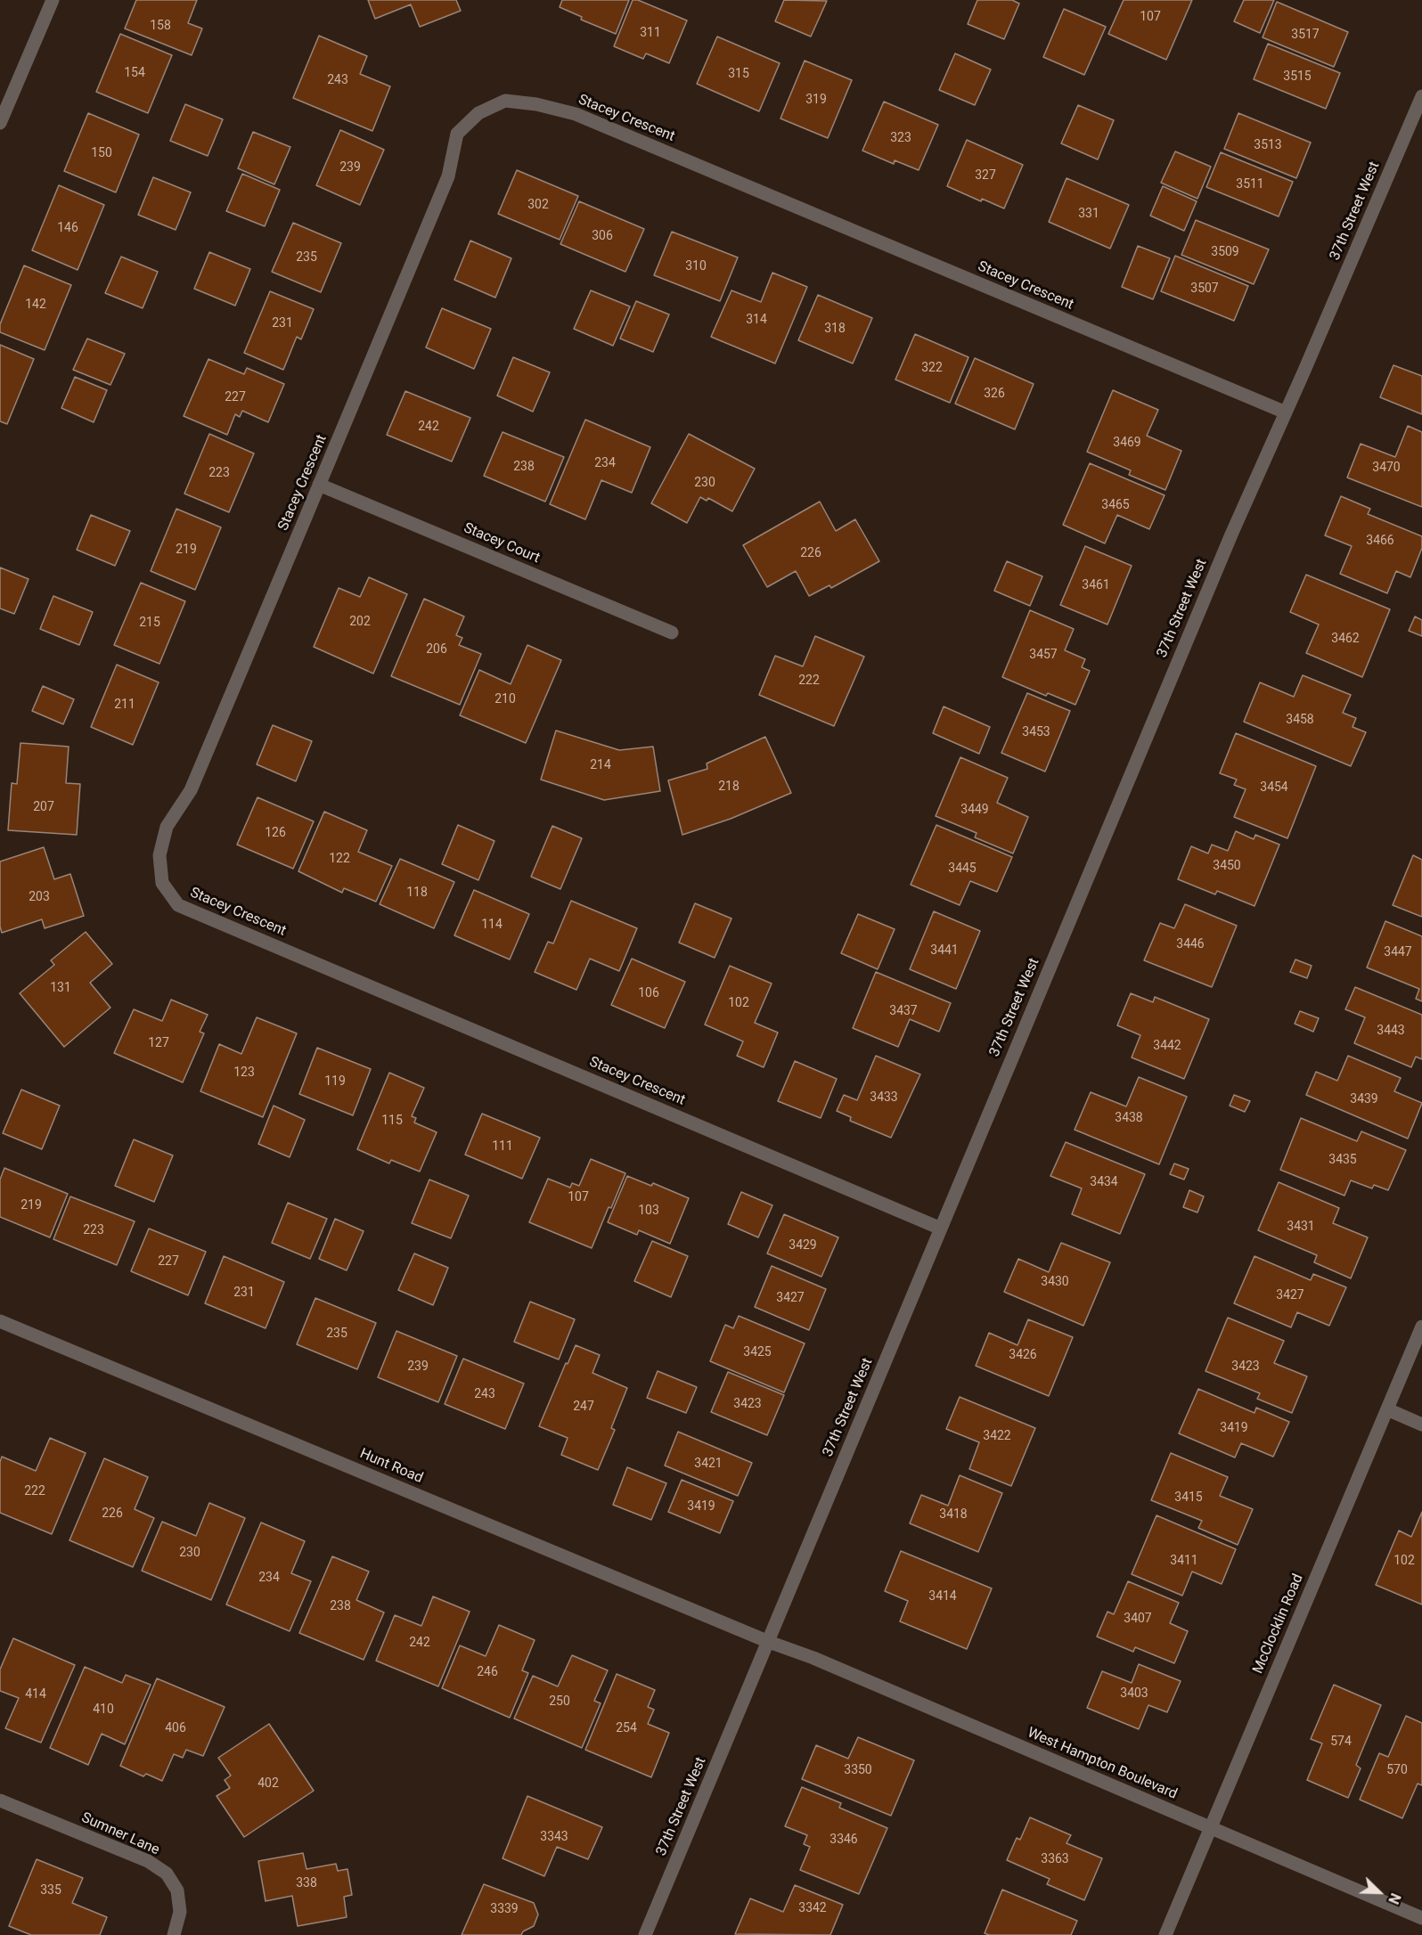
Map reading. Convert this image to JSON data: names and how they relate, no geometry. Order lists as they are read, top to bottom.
{
  "streets": {
    "street": [
      "Stacey Crescent",
      "37th Street West",
      "Stacey Court",
      "Hunt Road",
      "McClocklin Road",
      "West Hampton Boulevard",
      "Sumner Lane"
    ]
  },
  "crossings": [
    ["Stacey Crescent", "37th Street West"],
    ["Stacey Crescent", "Stacey Court"],
    ["37th Street West", "Hunt Road"],
    ["37th Street West", "West Hampton Boulevard"],
    ["Hunt Road", "West Hampton Boulevard"],
    ["McClocklin Road", "West Hampton Boulevard"]
  ],
  "house_numbers": [
    "107",
    "158",
    "311",
    "3517",
    "154",
    "315",
    "3515",
    "243",
    "319",
    "323",
    "3513",
    "150",
    "239",
    "327",
    "3511",
    "302",
    "331",
    "146",
    "306",
    "3509",
    "235",
    "310",
    "3507",
    "142",
    "314",
    "231",
    "318",
    "322",
    "326",
    "227",
    "242",
    "3469",
    "234",
    "238",
    "3470",
    "223",
    "230",
    "3465",
    "3466",
    "219",
    "226",
    "3461",
    "202",
    "215",
    "3462",
    "206",
    "3457",
    "222",
    "210",
    "211",
    "3458",
    "3453",
    "214",
    "218",
    "3454",
    "207",
    "3449",
    "126",
    "122",
    "3450",
    "3445",
    "118",
    "203",
    "114",
    "3446",
    "3441",
    "3447",
    "131",
    "106",
    "102",
    "3437",
    "3443",
    "127",
    "3442",
    "123",
    "119",
    "3433",
    "3439",
    "3438",
    "115",
    "111",
    "3435",
    "3434",
    "107",
    "219",
    "103",
    "3431",
    "223",
    "3429",
    "227",
    "3430",
    "231",
    "3427",
    "3427",
    "235",
    "3425",
    "3426",
    "239",
    "3423",
    "243",
    "3423",
    "247",
    "3419",
    "3422",
    "3421",
    "222",
    "3415",
    "3419",
    "226",
    "3418",
    "230",
    "3411",
    "102",
    "234",
    "3414",
    "238",
    "3407",
    "242",
    "246",
    "3403",
    "414",
    "250",
    "410",
    "406",
    "254",
    "574",
    "3350",
    "570",
    "402",
    "3343",
    "3346",
    "3363",
    "338",
    "335",
    "3342",
    "3339"
  ],
  "north": "bottom right"
}
